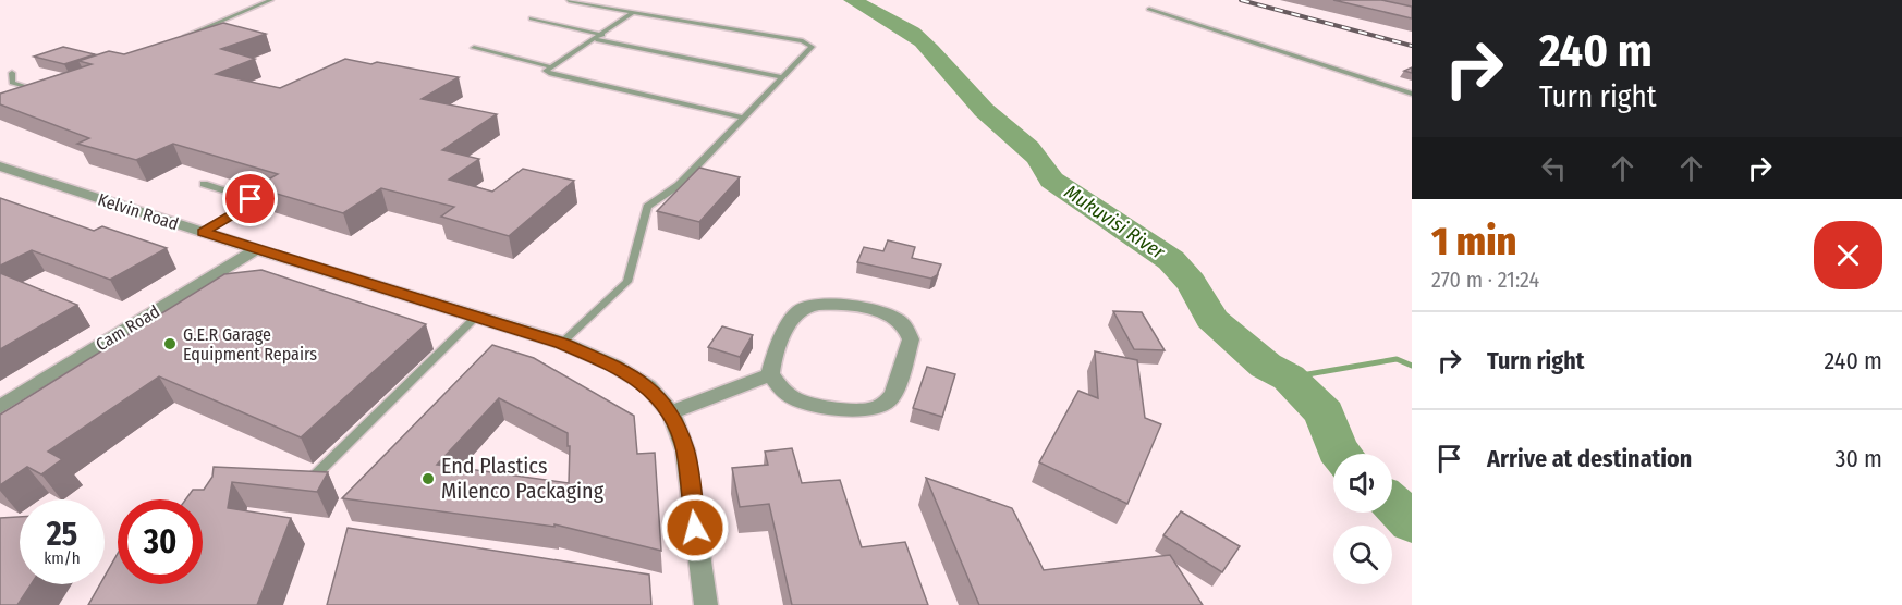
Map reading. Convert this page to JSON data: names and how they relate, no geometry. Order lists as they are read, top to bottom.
{
  "streets": {
    "street": ["Kelvin Road", "Cam Road"]
  },
  "crossings": [
    ["Kelvin Road", "Cam Road"]
  ],
  "water": ["Mukuvisi River"],
  "places": ["G.E.R Garage Equipment Repairs", "End Plastics Milenco Packaging"],
  "page": {
    "turn": ["240 m", "Turn right"],
    "heading": ["1 min", "270 m · 21:24"],
    "list": [
      {
        "name": "Turn right",
        "value": "240 m"
      },
      {
        "name": "Arrive at destination",
        "value": "30 m"
      }
    ],
    "speed": "25 km/h",
    "limit": "30"
  }
}
